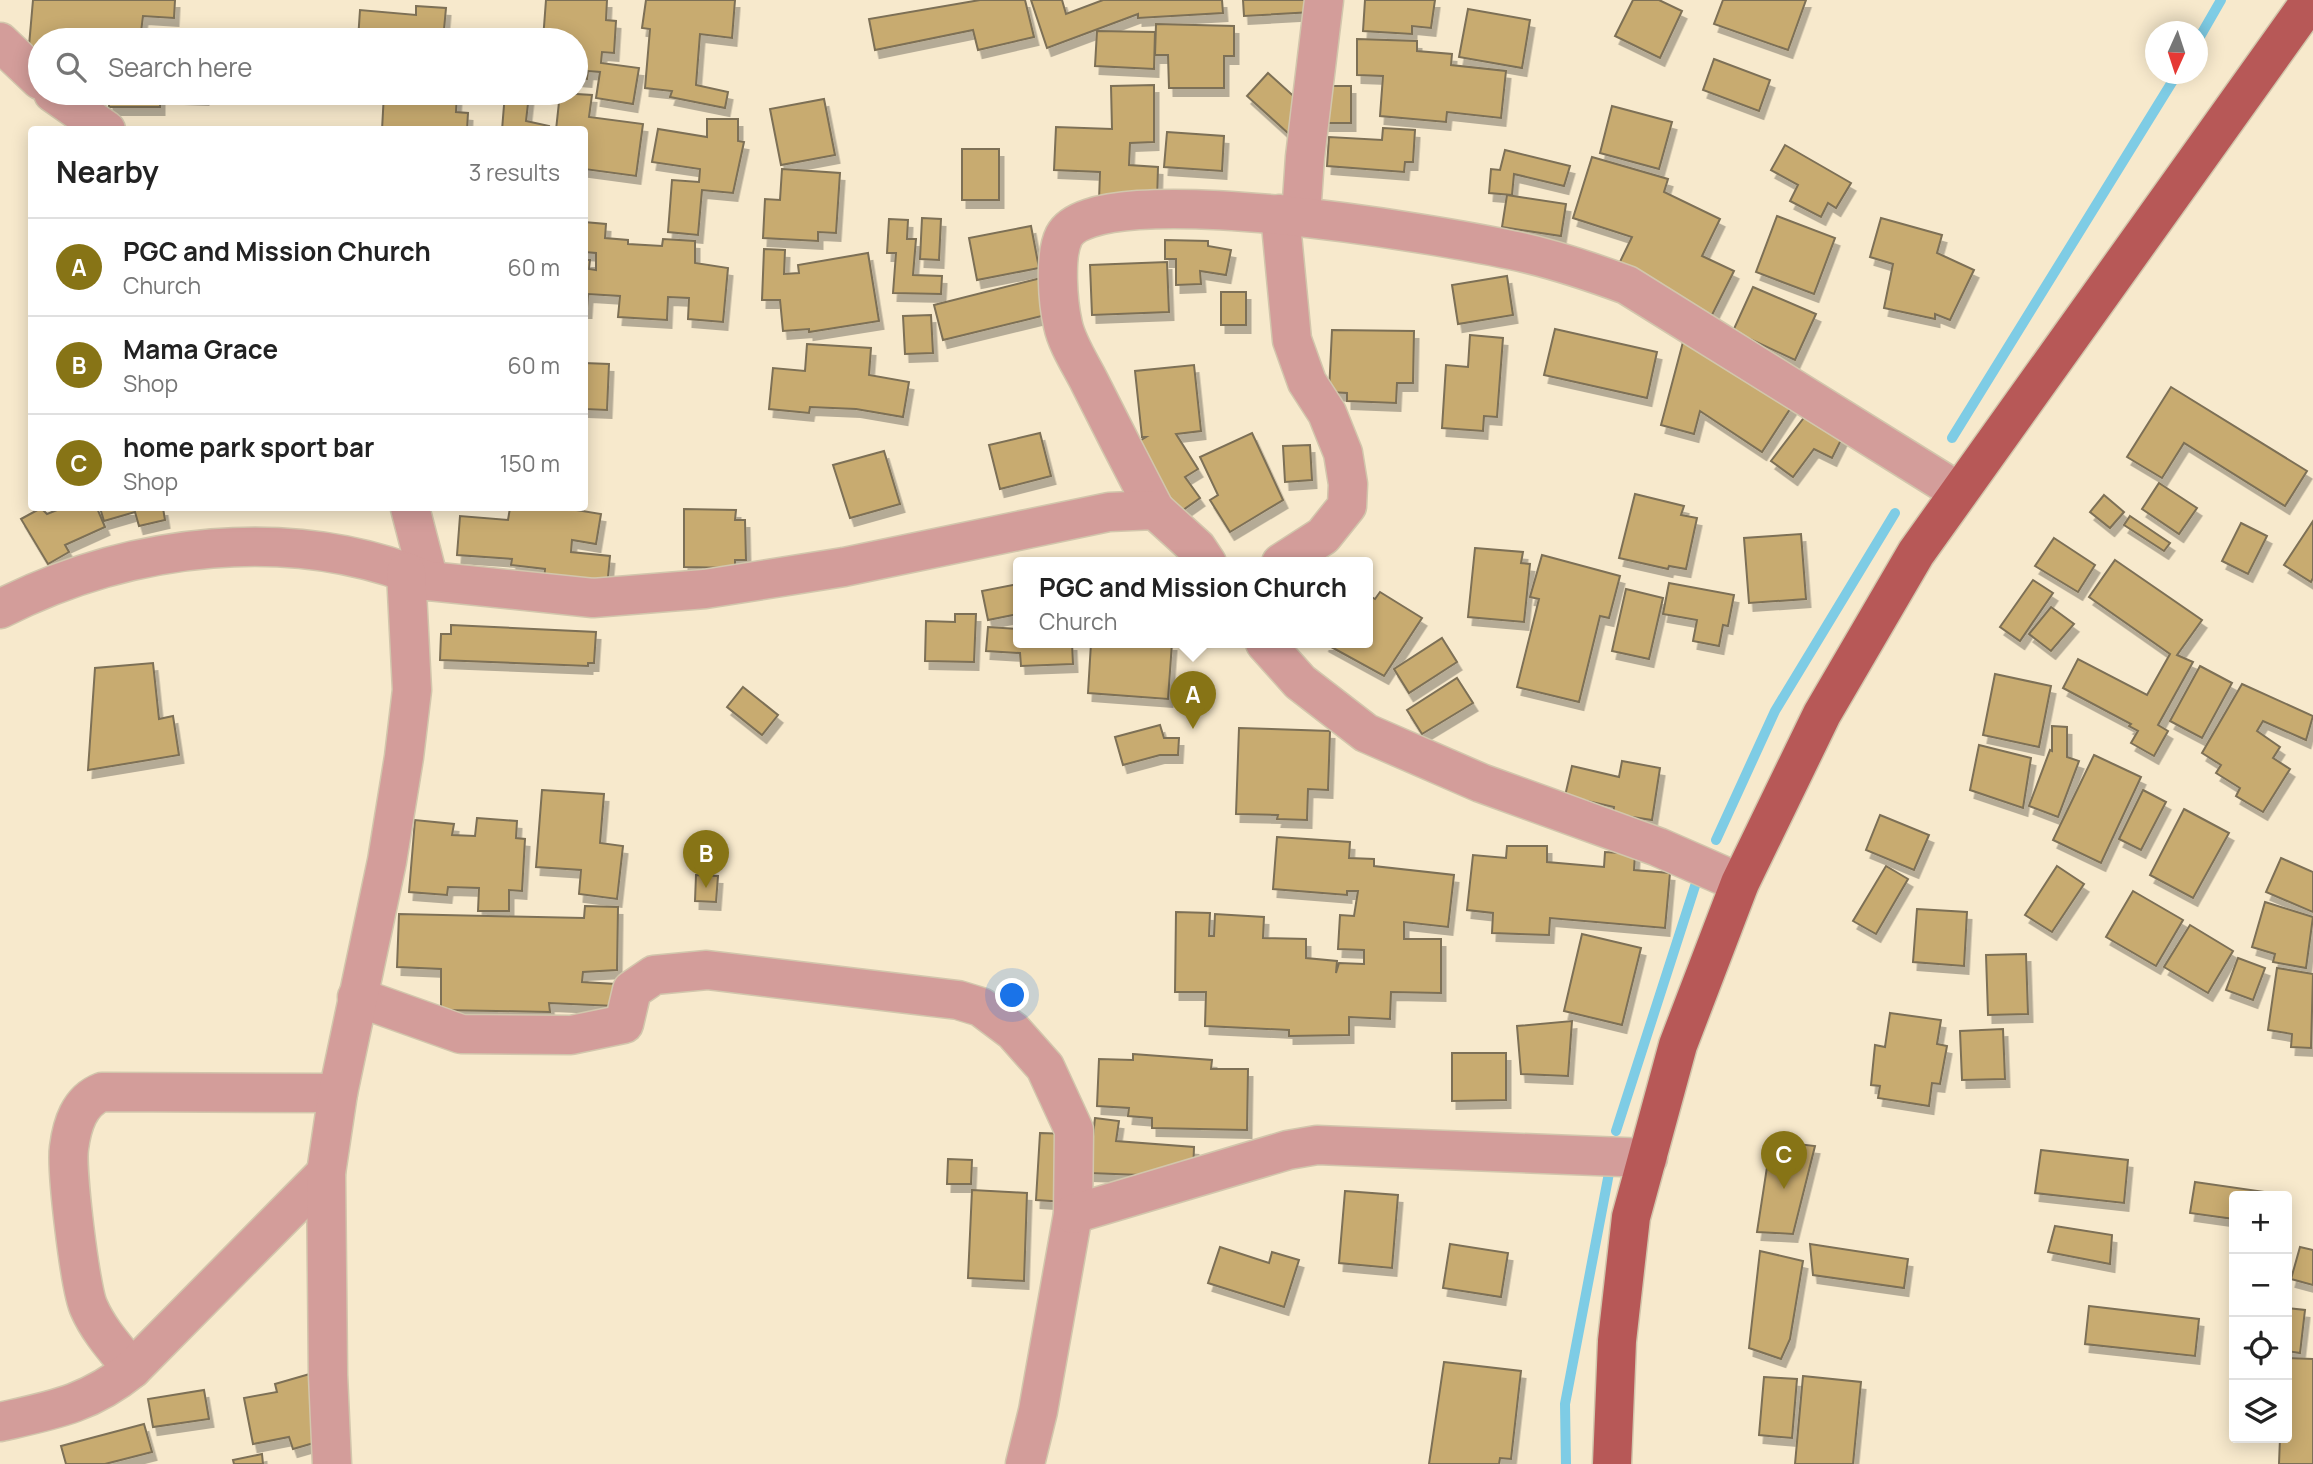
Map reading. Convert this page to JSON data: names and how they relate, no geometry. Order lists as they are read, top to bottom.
{
  "north": "bottom",
  "page": {
    "search": "Search here",
    "heading": ["Nearby", "3 results"],
    "list": [
      {
        "mark": "A",
        "name": "PGC and Mission Church",
        "note": "Church",
        "value": "60 m"
      },
      {
        "mark": "B",
        "name": "Mama Grace",
        "note": "Shop",
        "value": "60 m"
      },
      {
        "mark": "C",
        "name": "home park sport bar",
        "note": "Shop",
        "value": "150 m"
      }
    ],
    "popup": ["PGC and Mission Church", "Church"],
    "pins": ["A", "B", "C"],
    "map_buttons": ["+", "−"]
  }
}
